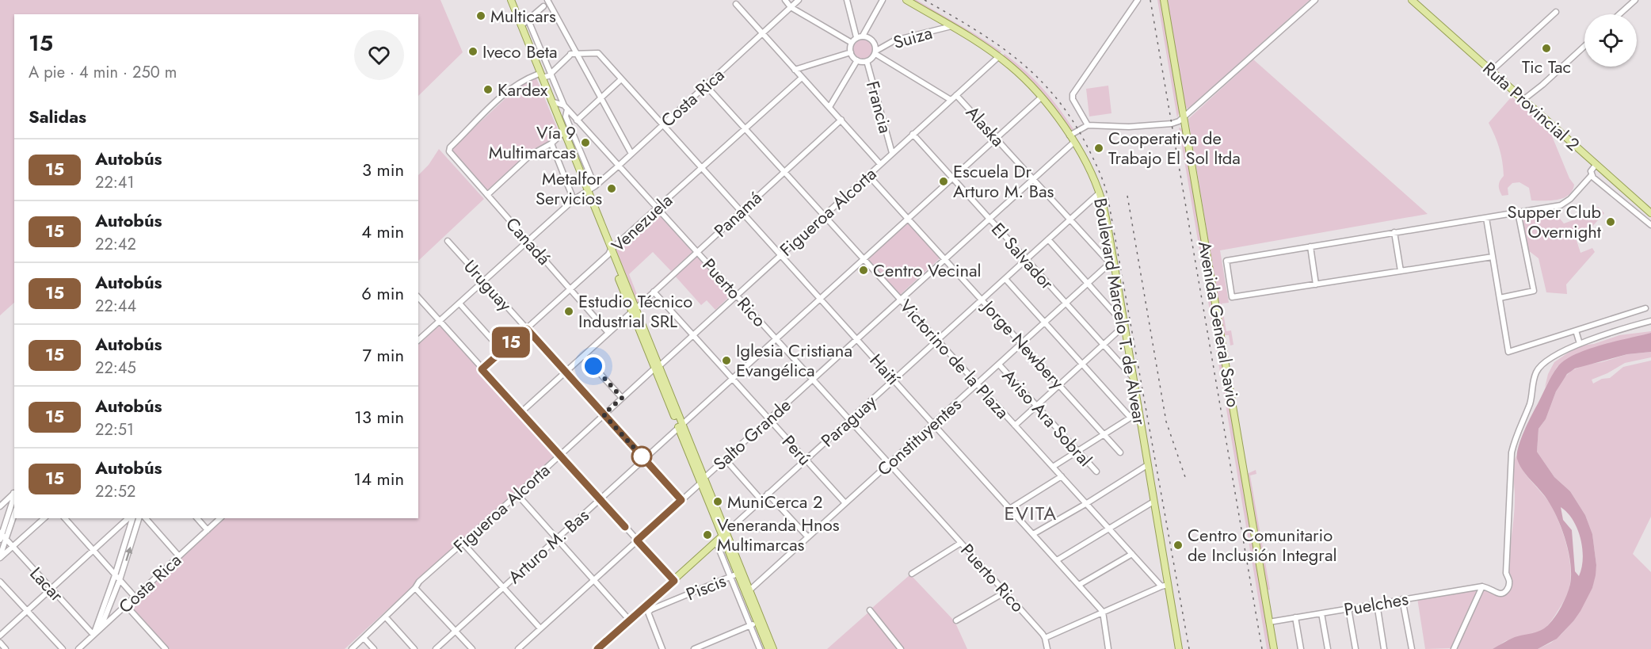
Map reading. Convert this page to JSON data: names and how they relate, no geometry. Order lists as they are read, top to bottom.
{
  "streets": {
    "main road": [
      "Ruta Provincial 2",
      "Boulevard Marcelo T. de Alvear",
      "Avenida General Savio",
      "Paraguay"
    ],
    "street": [
      "Suiza",
      "Costa Rica",
      "Francia",
      "Alaska",
      "Figueroa Alcorta",
      "Panamá",
      "Venezuela",
      "Canadá",
      "El Salvador",
      "Uruguay",
      "Puerto Rico",
      "Jorge Newbery",
      "Victorino de la Plaza",
      "Haití",
      "Aviso Ara Sobral",
      "Salto Grande",
      "Constituyentes",
      "Perú",
      "Arturo M. Bas",
      "Lacar",
      "Piscis",
      "Puelches"
    ]
  },
  "crossings": [
    ["Suiza", "Francia"],
    ["Suiza", "Alaska"],
    ["Suiza", "Boulevard Marcelo T. de Alvear"],
    ["Costa Rica", "Canadá"],
    ["Costa Rica", "Uruguay"],
    ["Costa Rica", "Puerto Rico"],
    ["Costa Rica", "Victorino de la Plaza"],
    ["Costa Rica", "Haití"],
    ["Costa Rica", "Lacar"],
    ["Francia", "Alaska"],
    ["Francia", "Figueroa Alcorta"],
    ["Alaska", "Figueroa Alcorta"],
    ["Alaska", "Boulevard Marcelo T. de Alvear"],
    ["Alaska", "Paraguay"],
    ["Alaska", "Salto Grande"],
    ["Alaska", "Constituyentes"],
    ["Alaska", "Arturo M. Bas"],
    ["Figueroa Alcorta", "El Salvador"],
    ["Figueroa Alcorta", "Uruguay"],
    ["Figueroa Alcorta", "Puerto Rico"],
    ["Figueroa Alcorta", "Boulevard Marcelo T. de Alvear"],
    ["Figueroa Alcorta", "Jorge Newbery"],
    ["Figueroa Alcorta", "Victorino de la Plaza"],
    ["Figueroa Alcorta", "Haití"],
    ["Figueroa Alcorta", "Perú"],
    ["Panamá", "Canadá"],
    ["Panamá", "Uruguay"],
    ["Panamá", "Puerto Rico"],
    ["Panamá", "Victorino de la Plaza"],
    ["Panamá", "Haití"],
    ["Panamá", "Perú"],
    ["Venezuela", "Canadá"],
    ["Venezuela", "Uruguay"],
    ["Venezuela", "Puerto Rico"],
    ["Venezuela", "Victorino de la Plaza"],
    ["Venezuela", "Haití"],
    ["El Salvador", "Boulevard Marcelo T. de Alvear"],
    ["El Salvador", "Paraguay"],
    ["El Salvador", "Salto Grande"],
    ["El Salvador", "Constituyentes"],
    ["El Salvador", "Arturo M. Bas"],
    ["Uruguay", "Salto Grande"],
    ["Uruguay", "Arturo M. Bas"],
    ["Puerto Rico", "Paraguay"],
    ["Puerto Rico", "Salto Grande"],
    ["Puerto Rico", "Constituyentes"],
    ["Puerto Rico", "Arturo M. Bas"],
    ["Boulevard Marcelo T. de Alvear", "Victorino de la Plaza"],
    ["Boulevard Marcelo T. de Alvear", "Paraguay"],
    ["Boulevard Marcelo T. de Alvear", "Salto Grande"],
    ["Boulevard Marcelo T. de Alvear", "Constituyentes"],
    ["Boulevard Marcelo T. de Alvear", "Arturo M. Bas"],
    ["Avenida General Savio", "Puelches"],
    ["Jorge Newbery", "Paraguay"],
    ["Jorge Newbery", "Salto Grande"],
    ["Jorge Newbery", "Constituyentes"],
    ["Jorge Newbery", "Arturo M. Bas"],
    ["Victorino de la Plaza", "Paraguay"],
    ["Victorino de la Plaza", "Salto Grande"],
    ["Victorino de la Plaza", "Constituyentes"],
    ["Victorino de la Plaza", "Arturo M. Bas"],
    ["Haití", "Paraguay"],
    ["Haití", "Salto Grande"],
    ["Haití", "Constituyentes"],
    ["Haití", "Arturo M. Bas"],
    ["Aviso Ara Sobral", "Constituyentes"],
    ["Paraguay", "Perú"],
    ["Paraguay", "Piscis"],
    ["Salto Grande", "Perú"],
    ["Constituyentes", "Perú"],
    ["Perú", "Arturo M. Bas"]
  ],
  "districts": ["EVITA"],
  "places": [
    "Multicars",
    "Tic Tac",
    "Iveco Beta",
    "Kardex",
    "Vía 9 Multimarcas",
    "Cooperativa de Trabajo El Sol ltda",
    "Escuela Dr Arturo M. Bas",
    "Metalfor Servicios",
    "Supper Club Overnight",
    "Centro Vecinal",
    "Estudio Técnico Industrial SRL",
    "Iglesia Cristiana Evangélica",
    "MuniCerca 2",
    "Veneranda Hnos Multimarcas",
    "Centro Comunitario de Inclusión Integral"
  ],
  "lines": ["bus line 15"],
  "page": {
    "on_map": "15",
    "heading": [
      ["15", "A pie · 4 min · 250 m"],
      "Salidas"
    ],
    "list": [
      {
        "mark": "15",
        "name": "Autobús",
        "note": "22:41",
        "value": "3 min"
      },
      {
        "mark": "15",
        "name": "Autobús",
        "note": "22:42",
        "value": "4 min"
      },
      {
        "mark": "15",
        "name": "Autobús",
        "note": "22:44",
        "value": "6 min"
      },
      {
        "mark": "15",
        "name": "Autobús",
        "note": "22:45",
        "value": "7 min"
      },
      {
        "mark": "15",
        "name": "Autobús",
        "note": "22:51",
        "value": "13 min"
      },
      {
        "mark": "15",
        "name": "Autobús",
        "note": "22:52",
        "value": "14 min"
      }
    ]
  }
}
